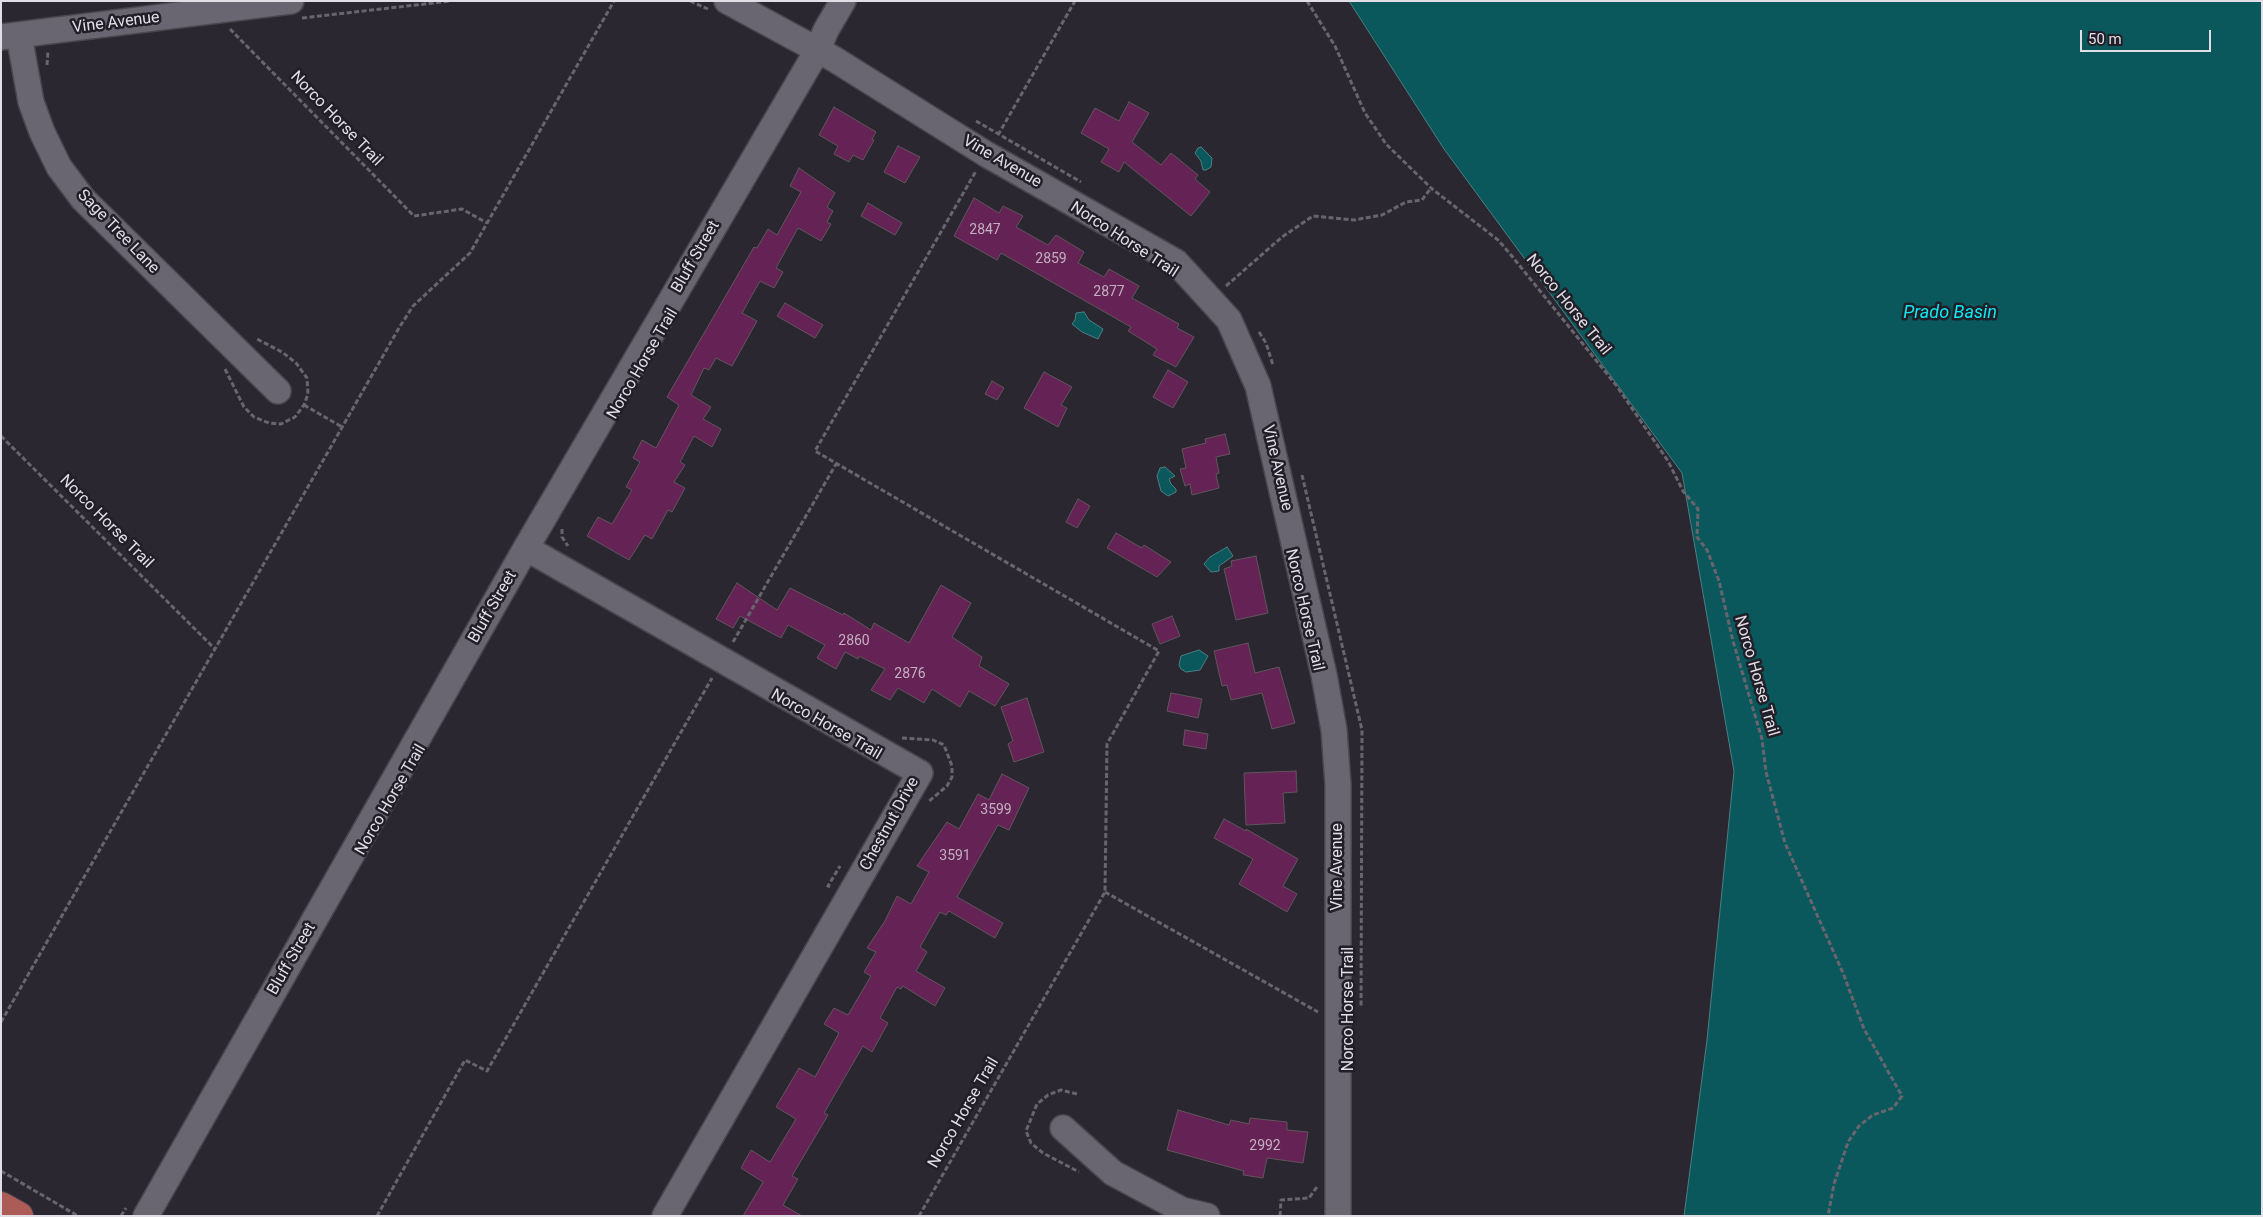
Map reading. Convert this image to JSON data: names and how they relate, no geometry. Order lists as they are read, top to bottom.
{
  "streets": {
    "street": [
      "Vine Avenue",
      "Sage Tree Lane",
      "Bluff Street",
      "Chestnut Drive"
    ],
    "path": ["Norco Horse Trail"]
  },
  "crossings": [
    ["Vine Avenue", "Norco Horse Trail"],
    ["Vine Avenue", "Sage Tree Lane"],
    ["Vine Avenue", "Bluff Street"],
    ["Bluff Street", "Chestnut Drive"]
  ],
  "water": ["Prado Basin"],
  "house_numbers": [
    "2847",
    "2859",
    "2877",
    "2860",
    "2876",
    "3599",
    "3591",
    "2992"
  ],
  "scale_bar": "50 m"
}
